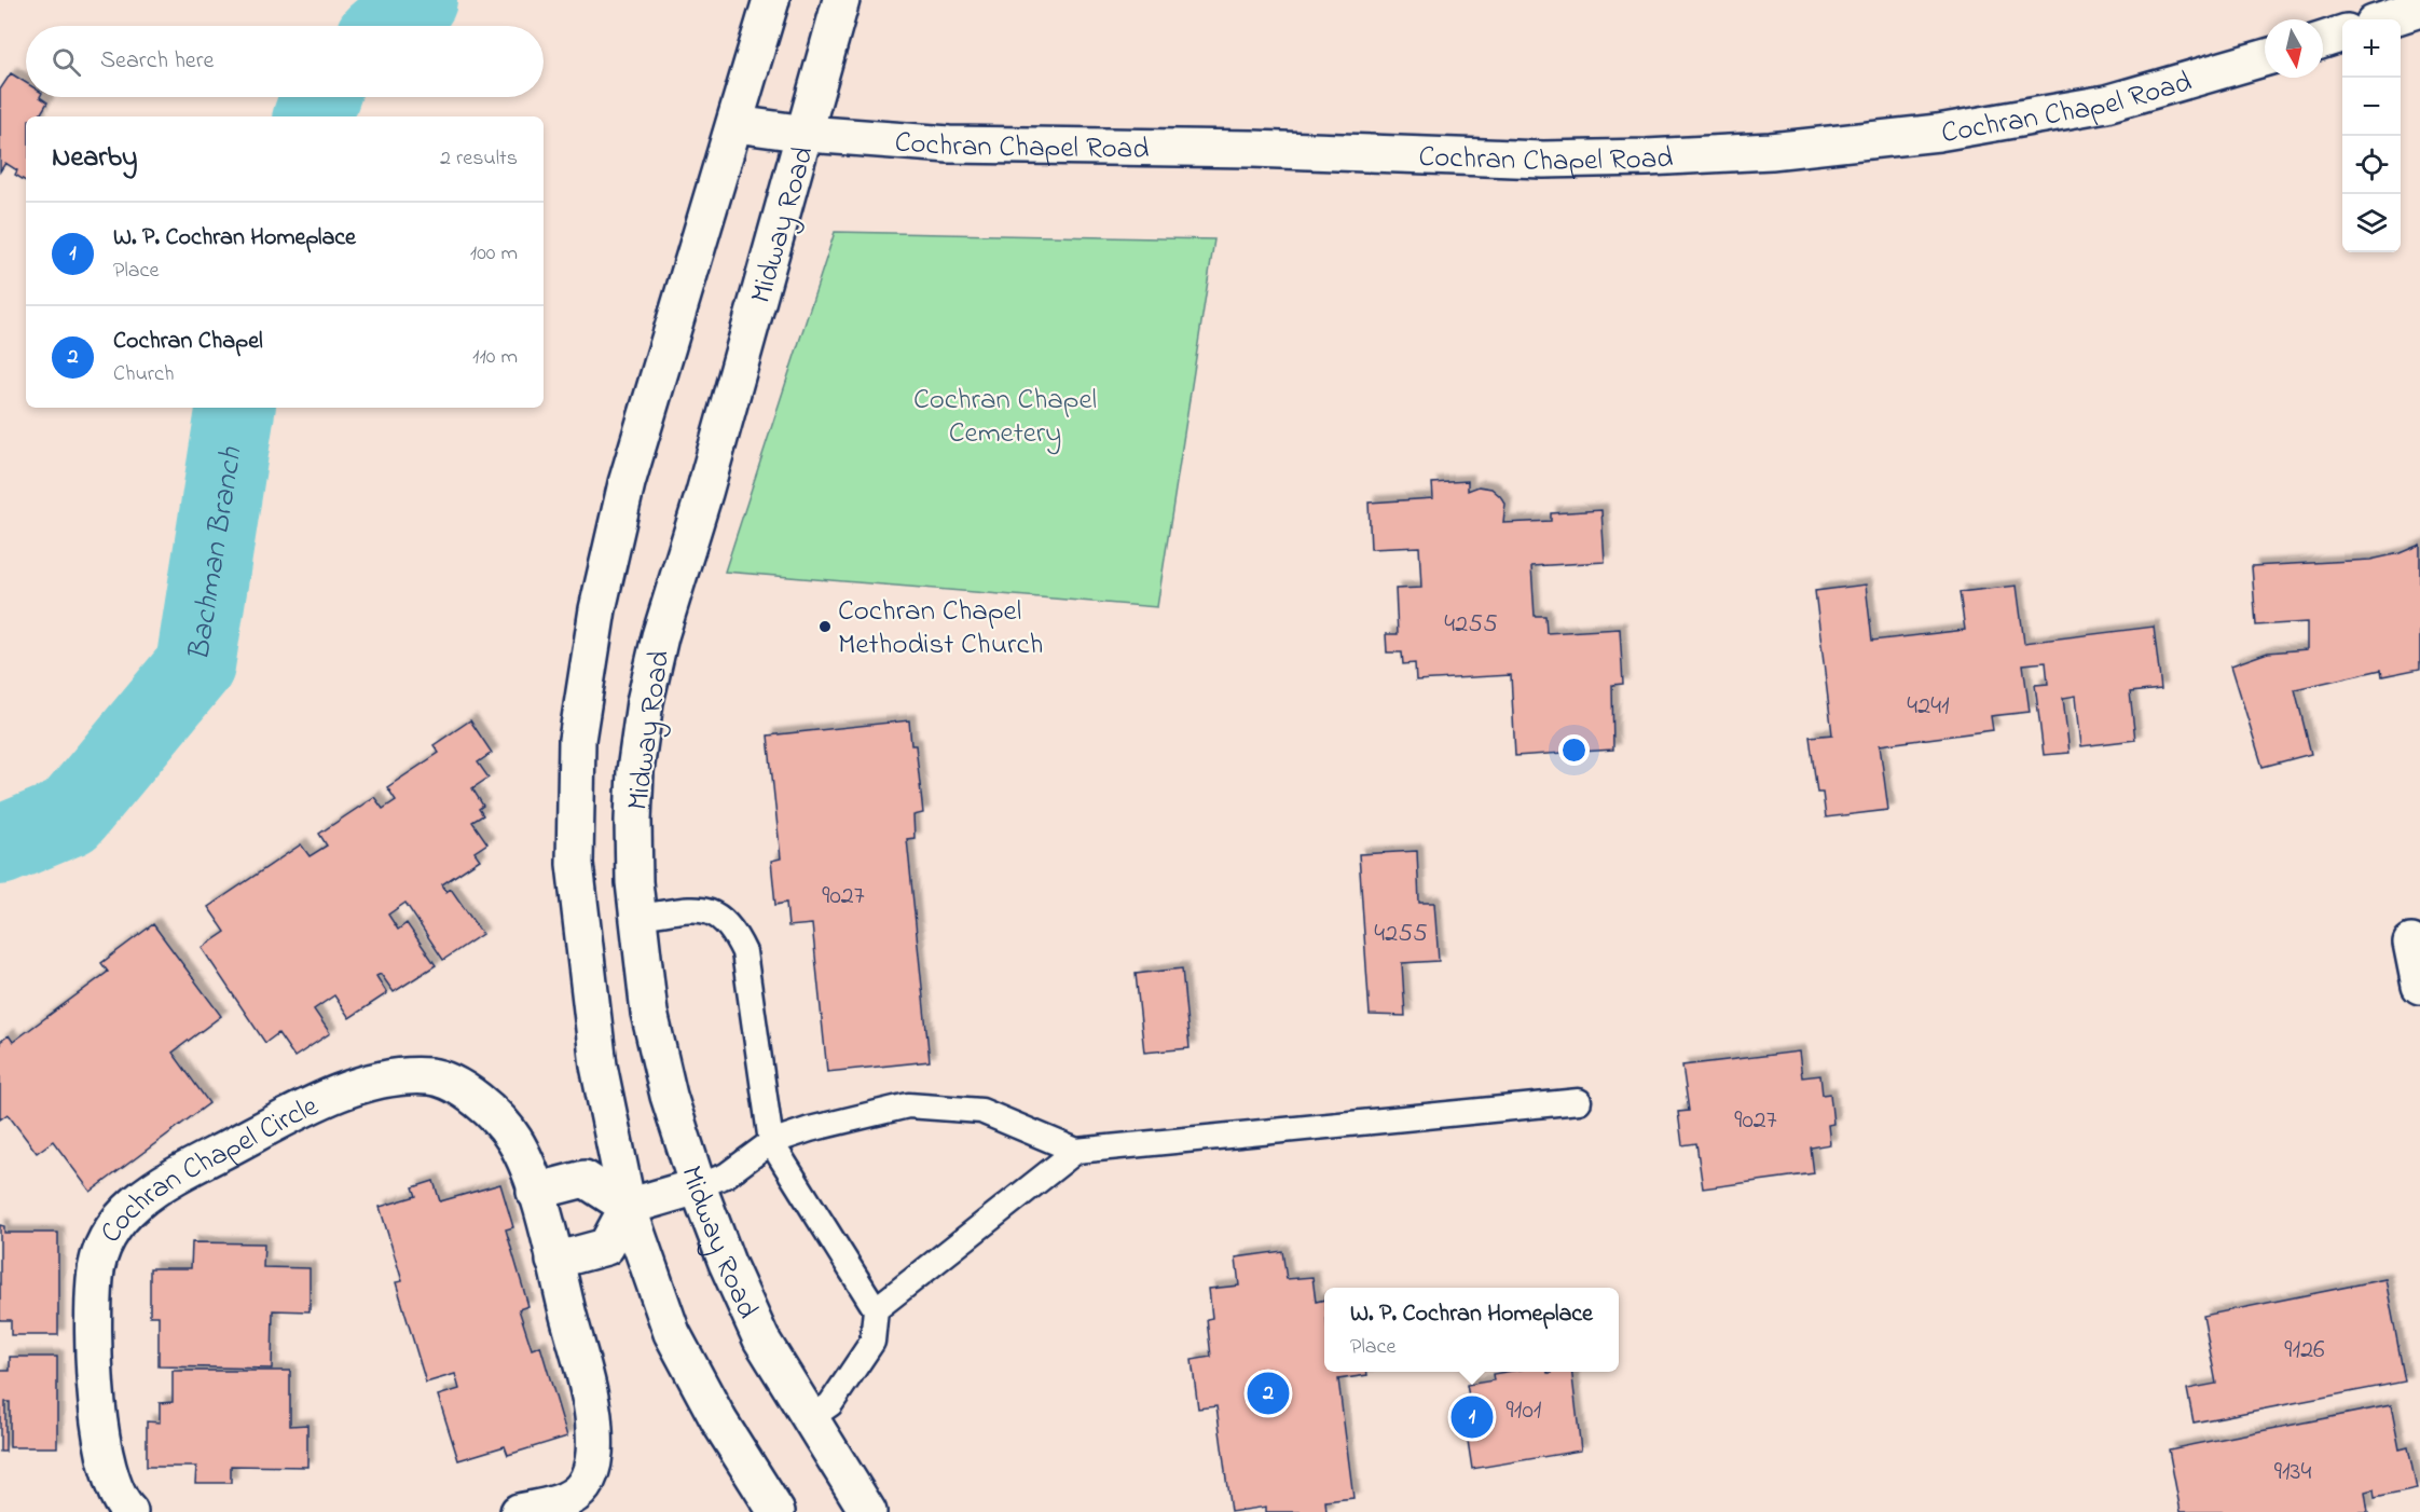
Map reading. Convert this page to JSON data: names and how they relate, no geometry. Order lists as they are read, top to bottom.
{
  "streets": {
    "main road": ["Cochran Chapel Road", "Midway Road", "Cochran Chapel Circle"]
  },
  "crossings": [
    ["Cochran Chapel Road", "Midway Road"]
  ],
  "water": ["Bachman Branch"],
  "parks": ["Cochran Chapel Cemetery"],
  "places": ["Cochran Chapel Methodist Church"],
  "house_numbers": [
    "4255",
    "4241",
    "9027",
    "4255",
    "9027",
    "9126",
    "9101",
    "9134"
  ],
  "north": "bottom",
  "page": {
    "map_buttons": ["+", "−"],
    "search": "Search here",
    "heading": ["Nearby", "2 results"],
    "list": [
      {
        "mark": "1",
        "name": "W. P. Cochran Homeplace",
        "note": "Place",
        "value": "100 m"
      },
      {
        "mark": "2",
        "name": "Cochran Chapel",
        "note": "Church",
        "value": "110 m"
      }
    ],
    "popup": ["W. P. Cochran Homeplace", "Place"],
    "pins": ["2", "1"]
  }
}
